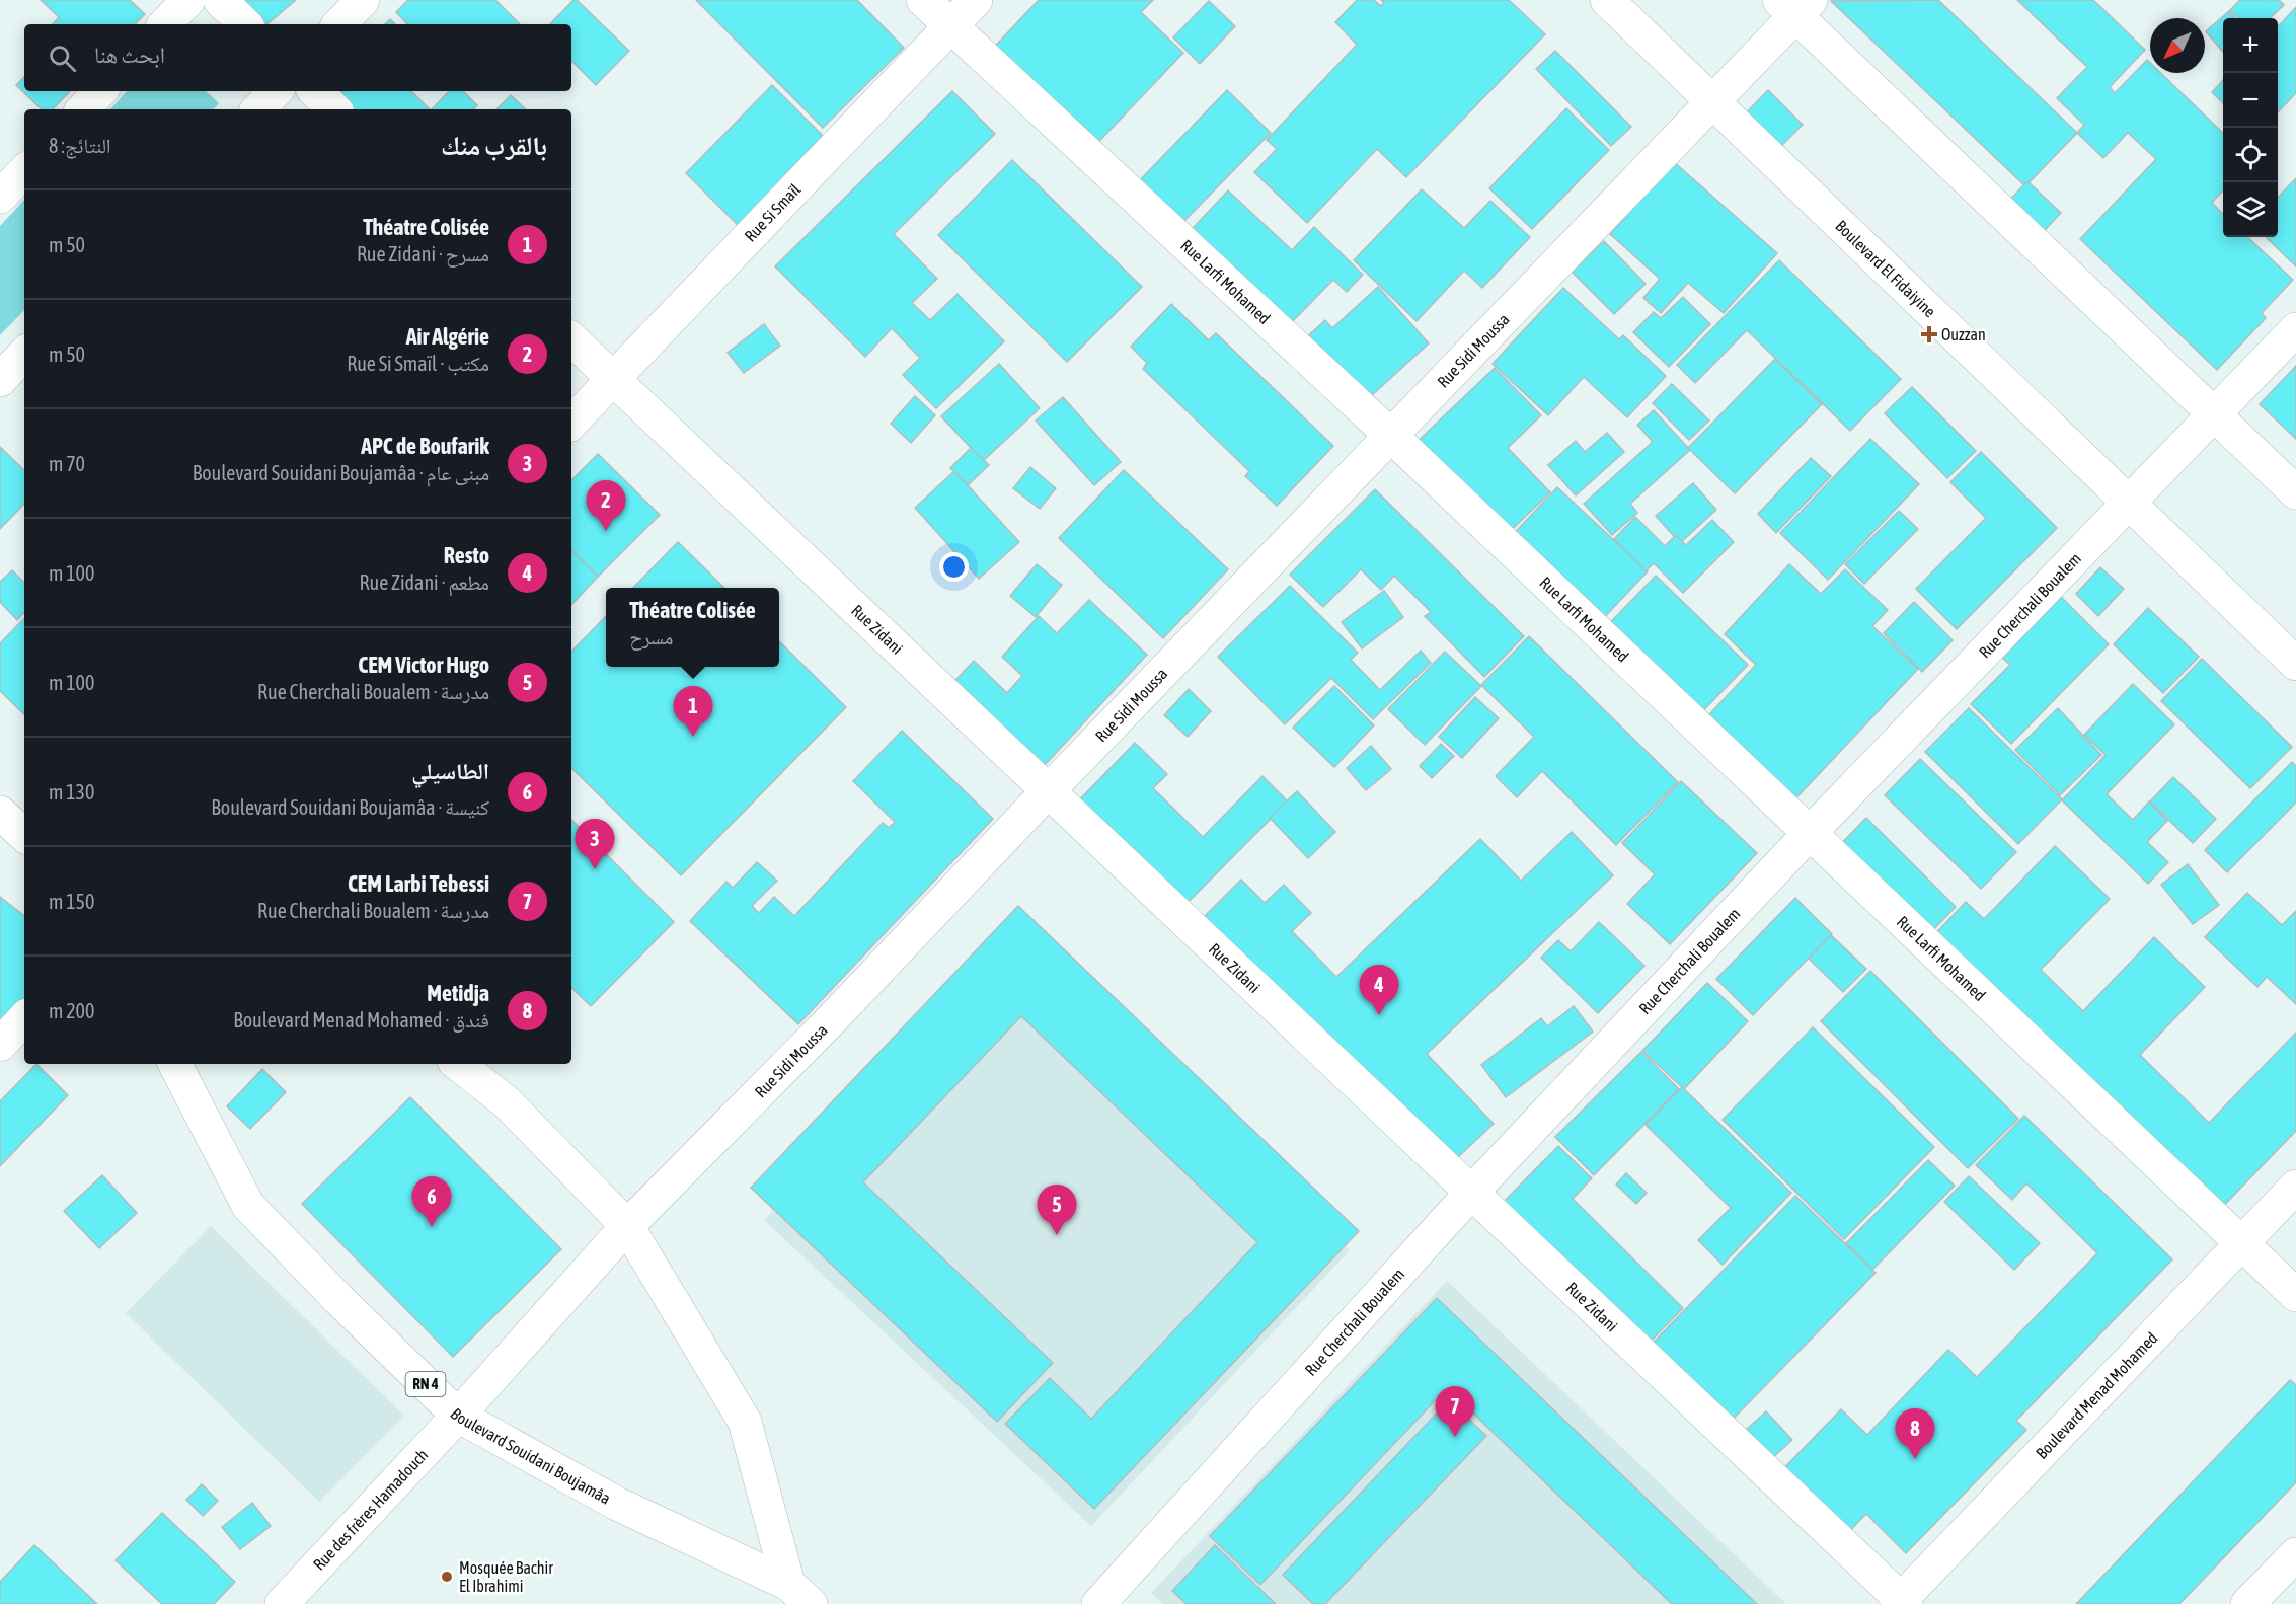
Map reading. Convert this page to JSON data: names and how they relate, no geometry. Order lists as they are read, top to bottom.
{
  "streets": {
    "street": [
      "Rue Si Smaïl",
      "Boulevard El Fidaiyine",
      "Rue Larfi Mohamed",
      "Rue Sidi Moussa",
      "Rue Cherchali Boualem",
      "Rue Zidani",
      "RN 4",
      "Boulevard Menad Mohamed",
      "Boulevard Souidani Boujamâa",
      "Rue des frères Hamadouch"
    ]
  },
  "crossings": [
    ["Rue Si Smaïl", "Rue Larfi Mohamed"],
    ["Rue Si Smaïl", "Rue Zidani"],
    ["Boulevard El Fidaiyine", "Rue Sidi Moussa"],
    ["Boulevard El Fidaiyine", "Rue Cherchali Boualem"],
    ["Rue Larfi Mohamed", "Rue Sidi Moussa"],
    ["Rue Larfi Mohamed", "Rue Cherchali Boualem"],
    ["Rue Larfi Mohamed", "Boulevard Menad Mohamed"],
    ["Rue Sidi Moussa", "Rue Zidani"],
    ["Rue Sidi Moussa", "Boulevard Souidani Boujamâa"],
    ["Rue Sidi Moussa", "Rue des frères Hamadouch"],
    ["Rue Cherchali Boualem", "Rue Zidani"],
    ["Rue Zidani", "Boulevard Menad Mohamed"],
    ["Boulevard Souidani Boujamâa", "Rue des frères Hamadouch"]
  ],
  "places": {
    "health": ["Ouzzan"],
    "other": ["Mosquée Bachir El Ibrahimi"]
  },
  "north": "bottom left",
  "page": {
    "map_buttons": ["+", "−"],
    "search": "ابحث هنا",
    "heading": ["بالقرب منك", "النتائج: 8"],
    "list": [
      {
        "mark": "1",
        "name": "Théatre Colisée",
        "note": "مسرح · Rue Zidani",
        "value": "50 m"
      },
      {
        "mark": "2",
        "name": "Air Algérie",
        "note": "مكتب · Rue Si Smaïl",
        "value": "50 m"
      },
      {
        "mark": "3",
        "name": "APC de Boufarik",
        "note": "مبنى عام · Boulevard Souidani Boujamâa",
        "value": "70 m"
      },
      {
        "mark": "4",
        "name": "Resto",
        "note": "مطعم · Rue Zidani",
        "value": "100 m"
      },
      {
        "mark": "5",
        "name": "CEM Victor Hugo",
        "note": "مدرسة · Rue Cherchali Boualem",
        "value": "100 m"
      },
      {
        "mark": "6",
        "name": "الطاسيلي",
        "note": "كنيسة · Boulevard Souidani Boujamâa",
        "value": "130 m"
      },
      {
        "mark": "7",
        "name": "CEM Larbi Tebessi",
        "note": "مدرسة · Rue Cherchali Boualem",
        "value": "150 m"
      },
      {
        "mark": "8",
        "name": "Metidja",
        "note": "فندق · Boulevard Menad Mohamed",
        "value": "200 m"
      }
    ],
    "pins": [
      "2",
      "1",
      "3",
      "4",
      "6",
      "5",
      "7",
      "8"
    ],
    "popup": ["Théatre Colisée", "مسرح"]
  }
}
